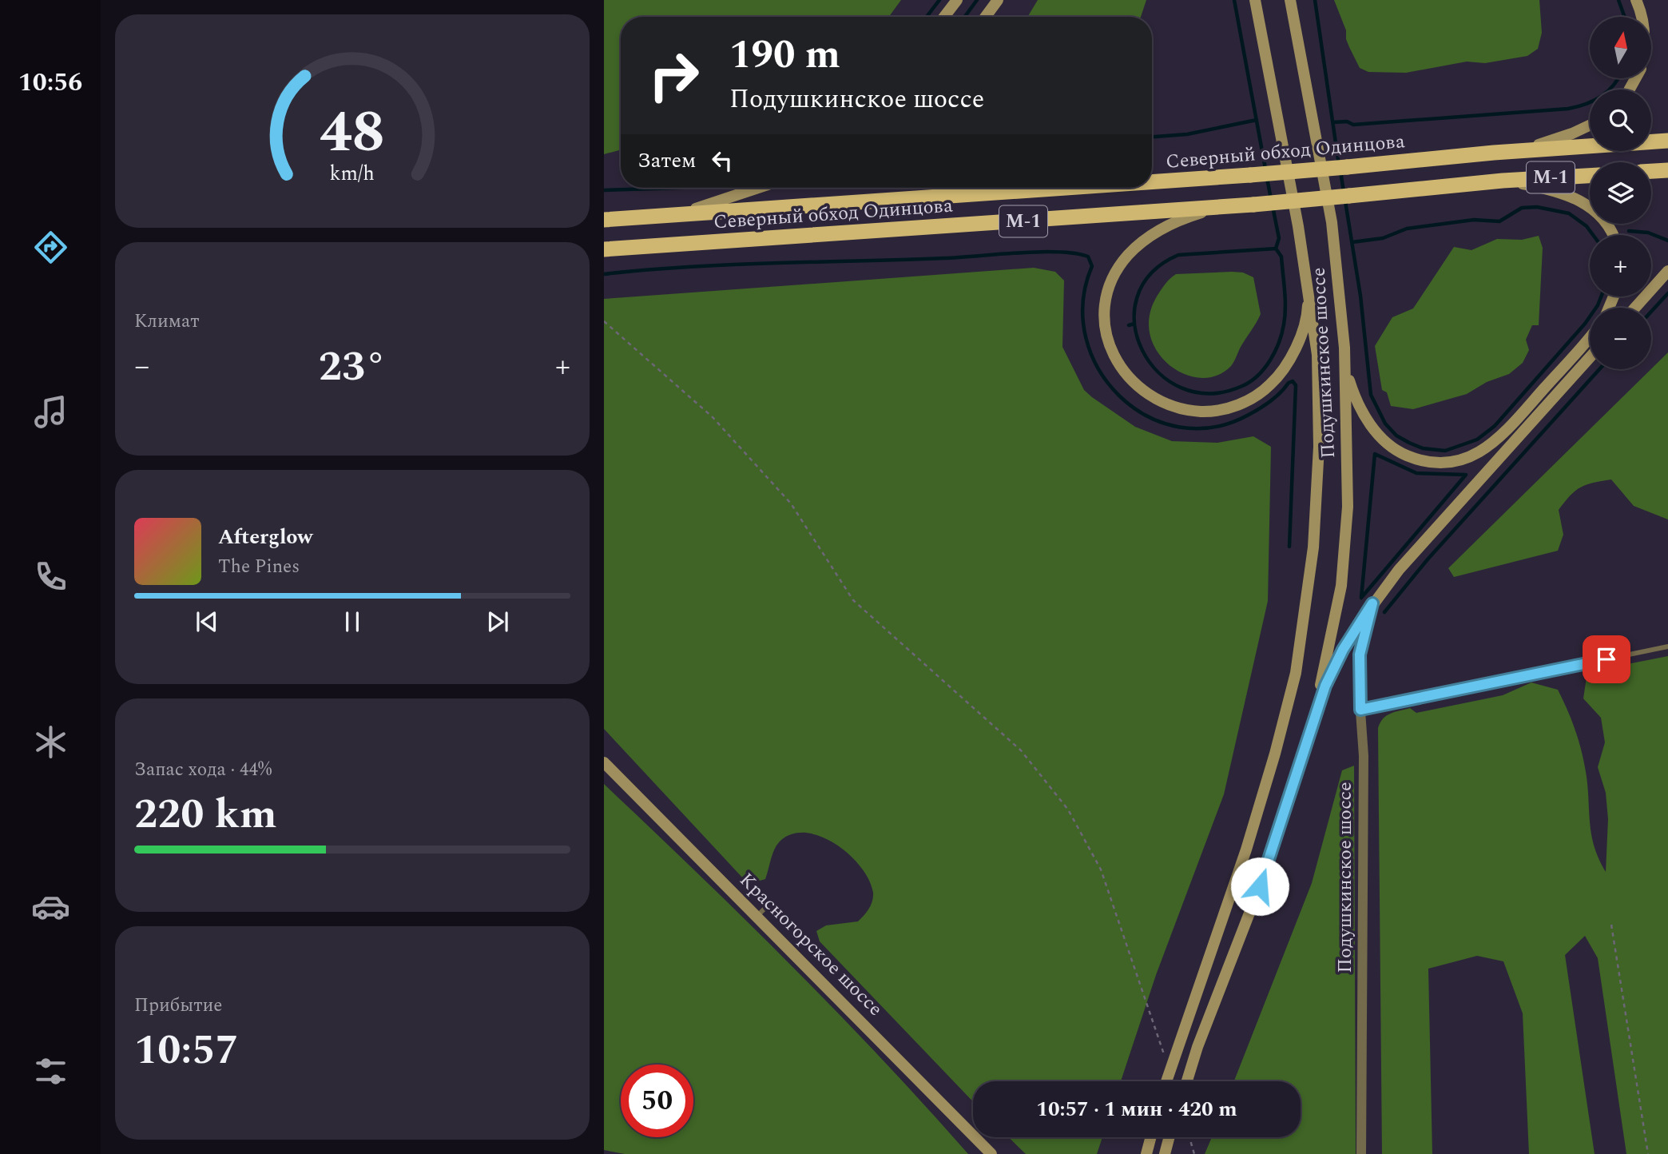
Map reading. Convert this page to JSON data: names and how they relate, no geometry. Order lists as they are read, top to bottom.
{
  "streets": {
    "highway": ["Северный обход Одинцова", "М-1"],
    "main road": ["Подушкинское шоссе", "Красногорское шоссе"]
  },
  "north": "top",
  "page": {
    "tabs": "10:56",
    "map_buttons": ["+", "−"],
    "turn": ["190 m", "Подушкинское шоссе"],
    "then": "Затем",
    "tile": [
      "Климат",
      ["Запас хода · 44%", "220 km"],
      ["Прибытие", "10:57"]
    ],
    "heat": ["−", "23°", "+"],
    "song": ["Afterglow", "The Pines"],
    "limit": "50",
    "trip": "10:57 · 1 мин · 420 m",
    "gauge": ["48", "km/h"]
  }
}
